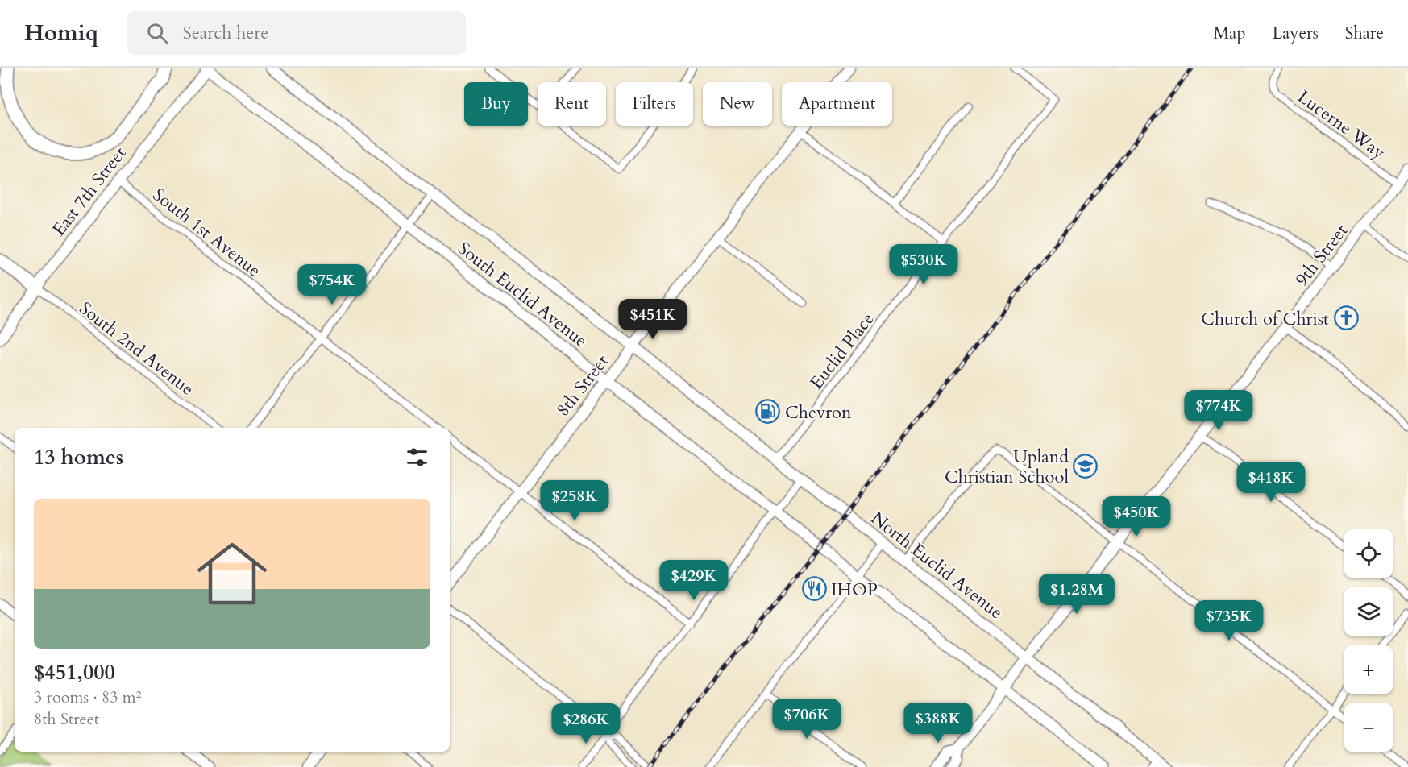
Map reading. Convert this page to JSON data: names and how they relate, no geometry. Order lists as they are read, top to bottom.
{
  "streets": {
    "main road": [
      "East 7th Street",
      "9th Street",
      "South Euclid Avenue",
      "8th Street",
      "North Euclid Avenue"
    ],
    "street": [
      "Lucerne Way",
      "South 1st Avenue",
      "South 2nd Avenue",
      "Euclid Place"
    ]
  },
  "crossings": [
    ["Lucerne Way", "9th Street"],
    ["East 7th Street", "South 1st Avenue"],
    ["East 7th Street", "South Euclid Avenue"],
    ["East 7th Street", "South 2nd Avenue"],
    ["9th Street", "North Euclid Avenue"],
    ["South Euclid Avenue", "Euclid Place"],
    ["South Euclid Avenue", "8th Street"],
    ["South Euclid Avenue", "North Euclid Avenue"]
  ],
  "places": {
    "church": ["Church of Christ"],
    "fuel station": ["Chevron"],
    "school or university": ["Upland Christian School"],
    "restaurant": ["IHOP"]
  },
  "page": {
    "header": "Homiq",
    "search": "Search here",
    "nav": ["Map", "Layers", "Share"],
    "chip": [
      "Buy",
      "Rent",
      "Filters",
      "New",
      "Apartment"
    ],
    "price": [
      "$530K",
      "$754K",
      "$451K",
      "$774K",
      "$418K",
      "$258K",
      "$450K",
      "$429K",
      "$1.28M",
      "$735K",
      "$706K",
      "$388K",
      "$286K"
    ],
    "heading": "13 homes",
    "list": [
      {
        "name": "$451,000",
        "note": "3 rooms · 83 m² · 8th Street"
      }
    ],
    "map_buttons": ["+", "−"]
  }
}
